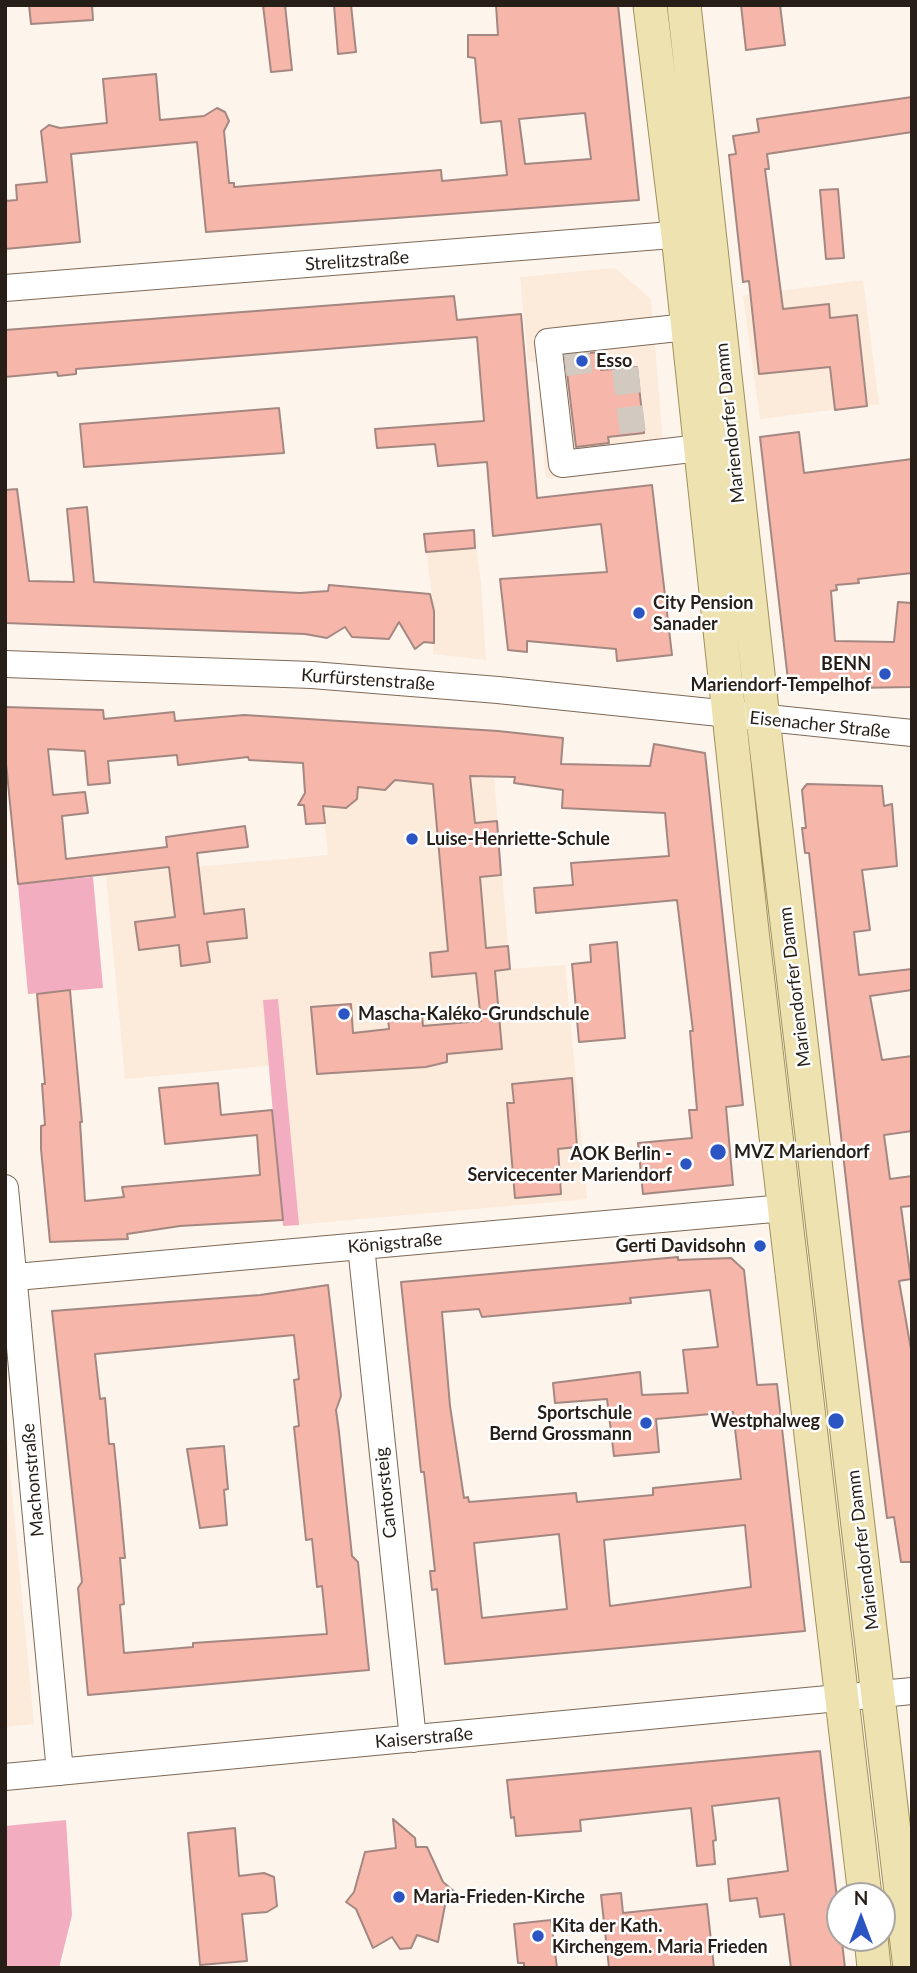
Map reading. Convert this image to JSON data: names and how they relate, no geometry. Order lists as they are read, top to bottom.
{
  "streets": {
    "main road": ["Mariendorfer Damm"],
    "street": [
      "Strelitzstraße",
      "Kurfürstenstraße",
      "Eisenacher Straße",
      "Königstraße",
      "Machonstraße",
      "Cantorsteig",
      "Kaiserstraße"
    ]
  },
  "crossings": [
    ["Strelitzstraße", "Mariendorfer Damm"],
    ["Mariendorfer Damm", "Kurfürstenstraße"],
    ["Mariendorfer Damm", "Eisenacher Straße"],
    ["Mariendorfer Damm", "Königstraße"],
    ["Mariendorfer Damm", "Kaiserstraße"],
    ["Kurfürstenstraße", "Eisenacher Straße"],
    ["Königstraße", "Machonstraße"],
    ["Königstraße", "Cantorsteig"],
    ["Machonstraße", "Kaiserstraße"],
    ["Cantorsteig", "Kaiserstraße"]
  ],
  "places": [
    "Esso",
    "City Pension Sanader",
    "BENN Mariendorf-Tempelhof",
    "Luise-Henriette-Schule",
    "Mascha-Kaléko-Grundschule",
    "MVZ Mariendorf",
    "AOK Berlin - Servicecenter Mariendorf",
    "Gerti Davidsohn",
    "Westphalweg",
    "Sportschule Bernd Grossmann",
    "Maria-Frieden-Kirche",
    "Kita der Kath. Kirchengem. Maria Frieden"
  ],
  "north": "top"
}
